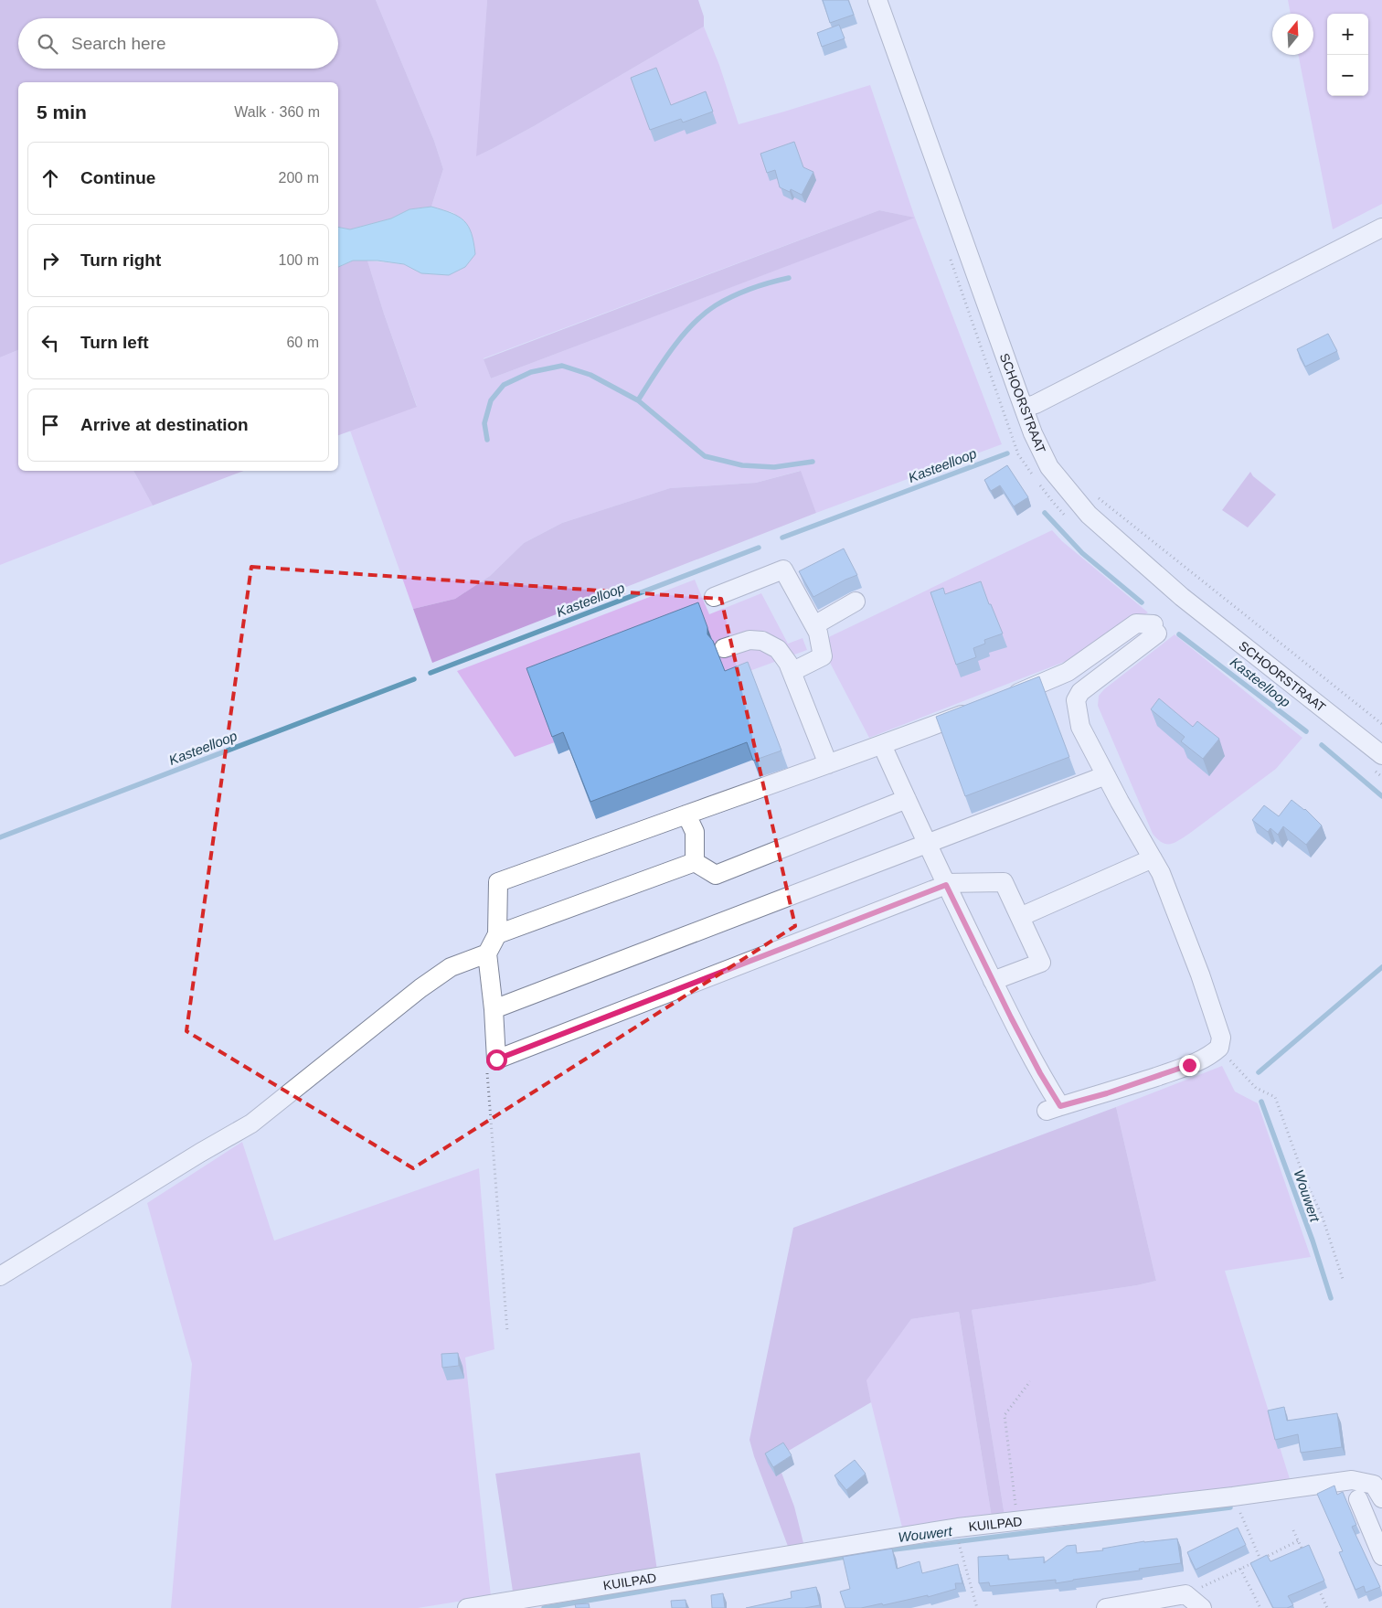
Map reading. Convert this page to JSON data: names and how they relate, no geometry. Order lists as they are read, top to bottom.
{
  "streets": {
    "street": ["SCHOORSTRAAT", "KUILPAD"]
  },
  "water": ["Kasteelloop", "Wouwert"],
  "north": "top",
  "page": {
    "map_buttons": ["+", "−"],
    "search": "Search here",
    "heading": ["5 min", "Walk · 360 m"],
    "list": [
      ["Continue", "200 m"],
      ["Turn right", "100 m"],
      ["Turn left", "60 m"],
      "Arrive at destination"
    ]
  }
}
